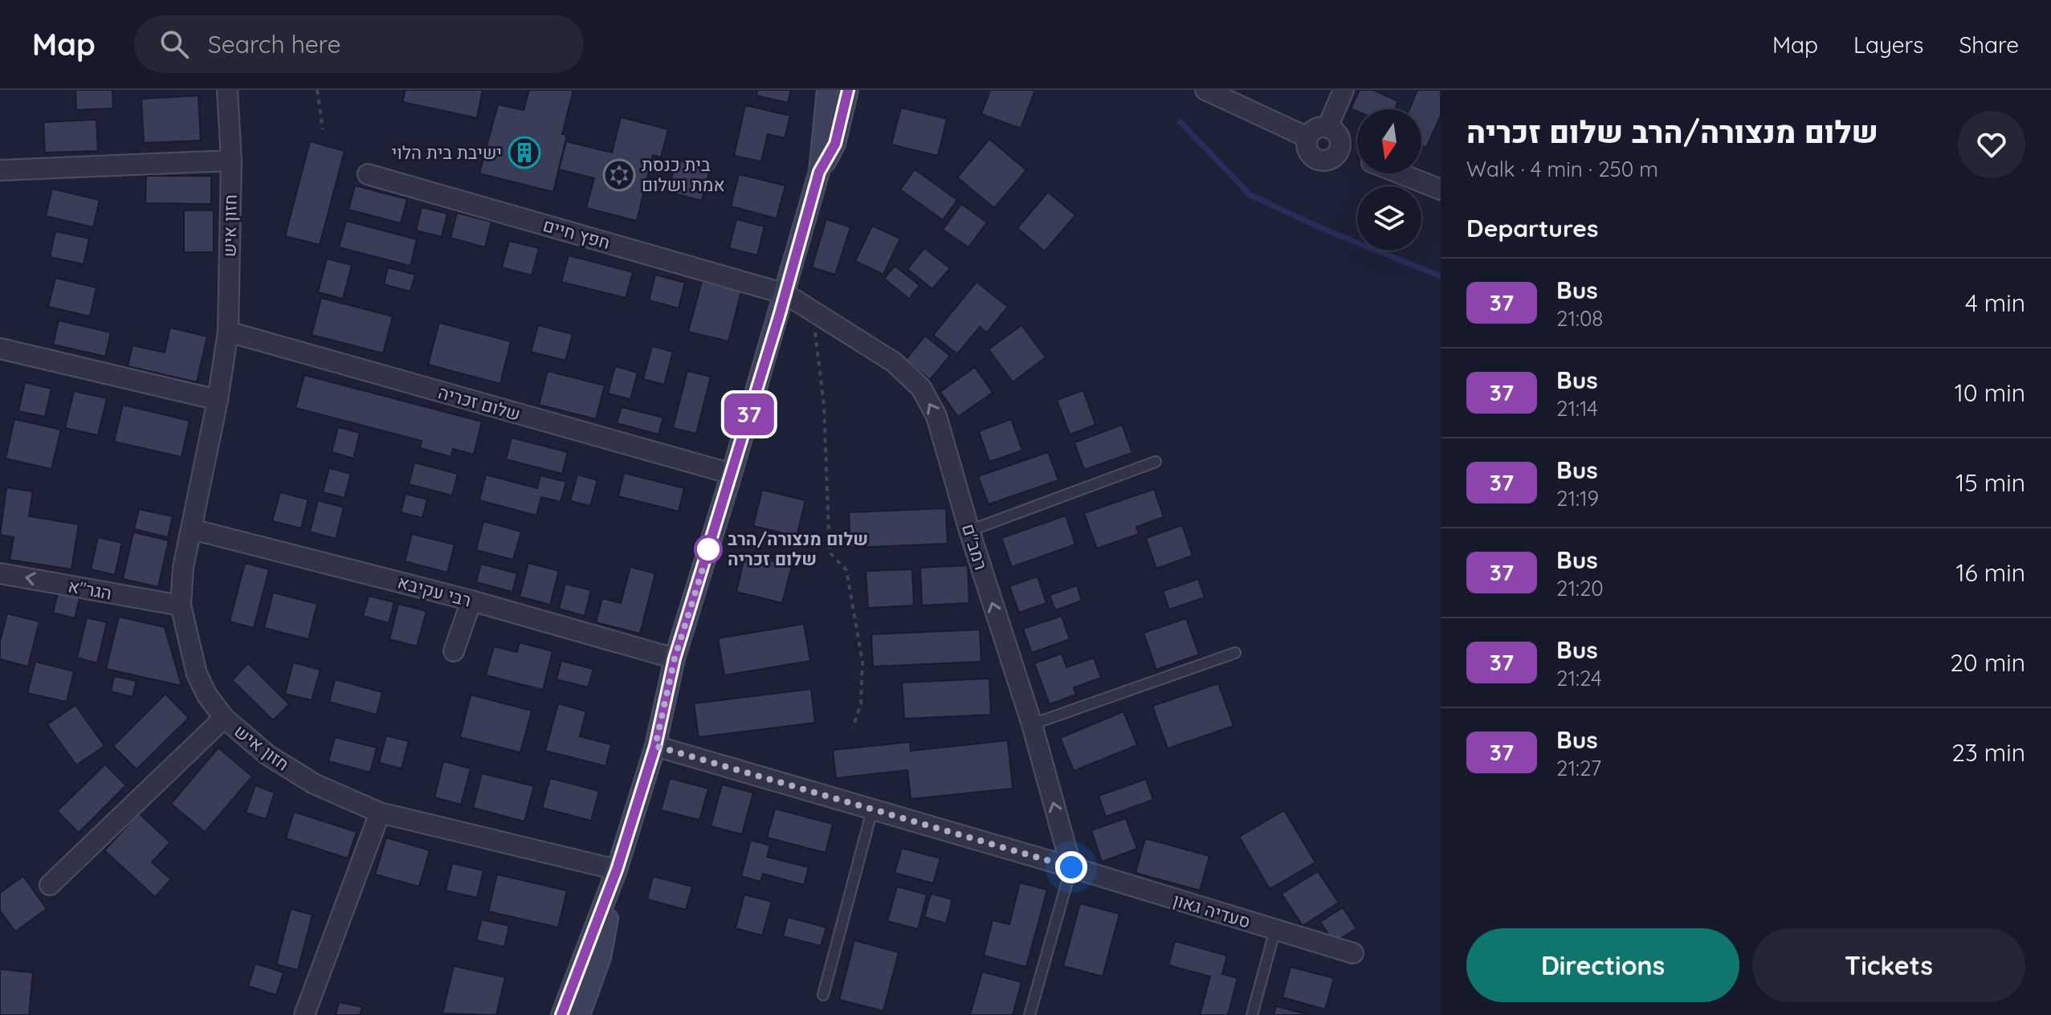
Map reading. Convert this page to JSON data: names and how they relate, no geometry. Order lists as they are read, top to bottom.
{
  "streets": {
    "street": [
      "חזון איש",
      "חפץ חיים",
      "שלום זכריה",
      "רמב\"ם",
      "הגר\"א",
      "רבי עקיבא",
      "סעדיה גאון"
    ]
  },
  "crossings": [
    ["חזון איש", "שלום זכריה"],
    ["חזון איש", "הגר\"א"],
    ["חזון איש", "רבי עקיבא"],
    ["חפץ חיים", "רמב\"ם"],
    ["רמב\"ם", "סעדיה גאון"]
  ],
  "one_way": ["רמב\"ם", "הגר\"א"],
  "places": {
    "building": ["ישיבת בית הלוי"],
    "synagogue": ["בית כנסת אמת ושלום"],
    "other": ["שלום מנצורה/הרב שלום זכריה"]
  },
  "lines": ["bus line 37"],
  "north": "bottom",
  "page": {
    "header": "Map",
    "search": "Search here",
    "nav": ["Map", "Layers", "Share"],
    "on_map": "37",
    "heading": [
      ["שלום מנצורה/הרב שלום זכריה", "Walk · 4 min · 250 m"],
      "Departures"
    ],
    "list": [
      {
        "mark": "37",
        "name": "Bus",
        "note": "21:08",
        "value": "4 min"
      },
      {
        "mark": "37",
        "name": "Bus",
        "note": "21:14",
        "value": "10 min"
      },
      {
        "mark": "37",
        "name": "Bus",
        "note": "21:19",
        "value": "15 min"
      },
      {
        "mark": "37",
        "name": "Bus",
        "note": "21:20",
        "value": "16 min"
      },
      {
        "mark": "37",
        "name": "Bus",
        "note": "21:24",
        "value": "20 min"
      },
      {
        "mark": "37",
        "name": "Bus",
        "note": "21:27",
        "value": "23 min"
      }
    ],
    "buttons": ["Directions", "Tickets"]
  }
}
